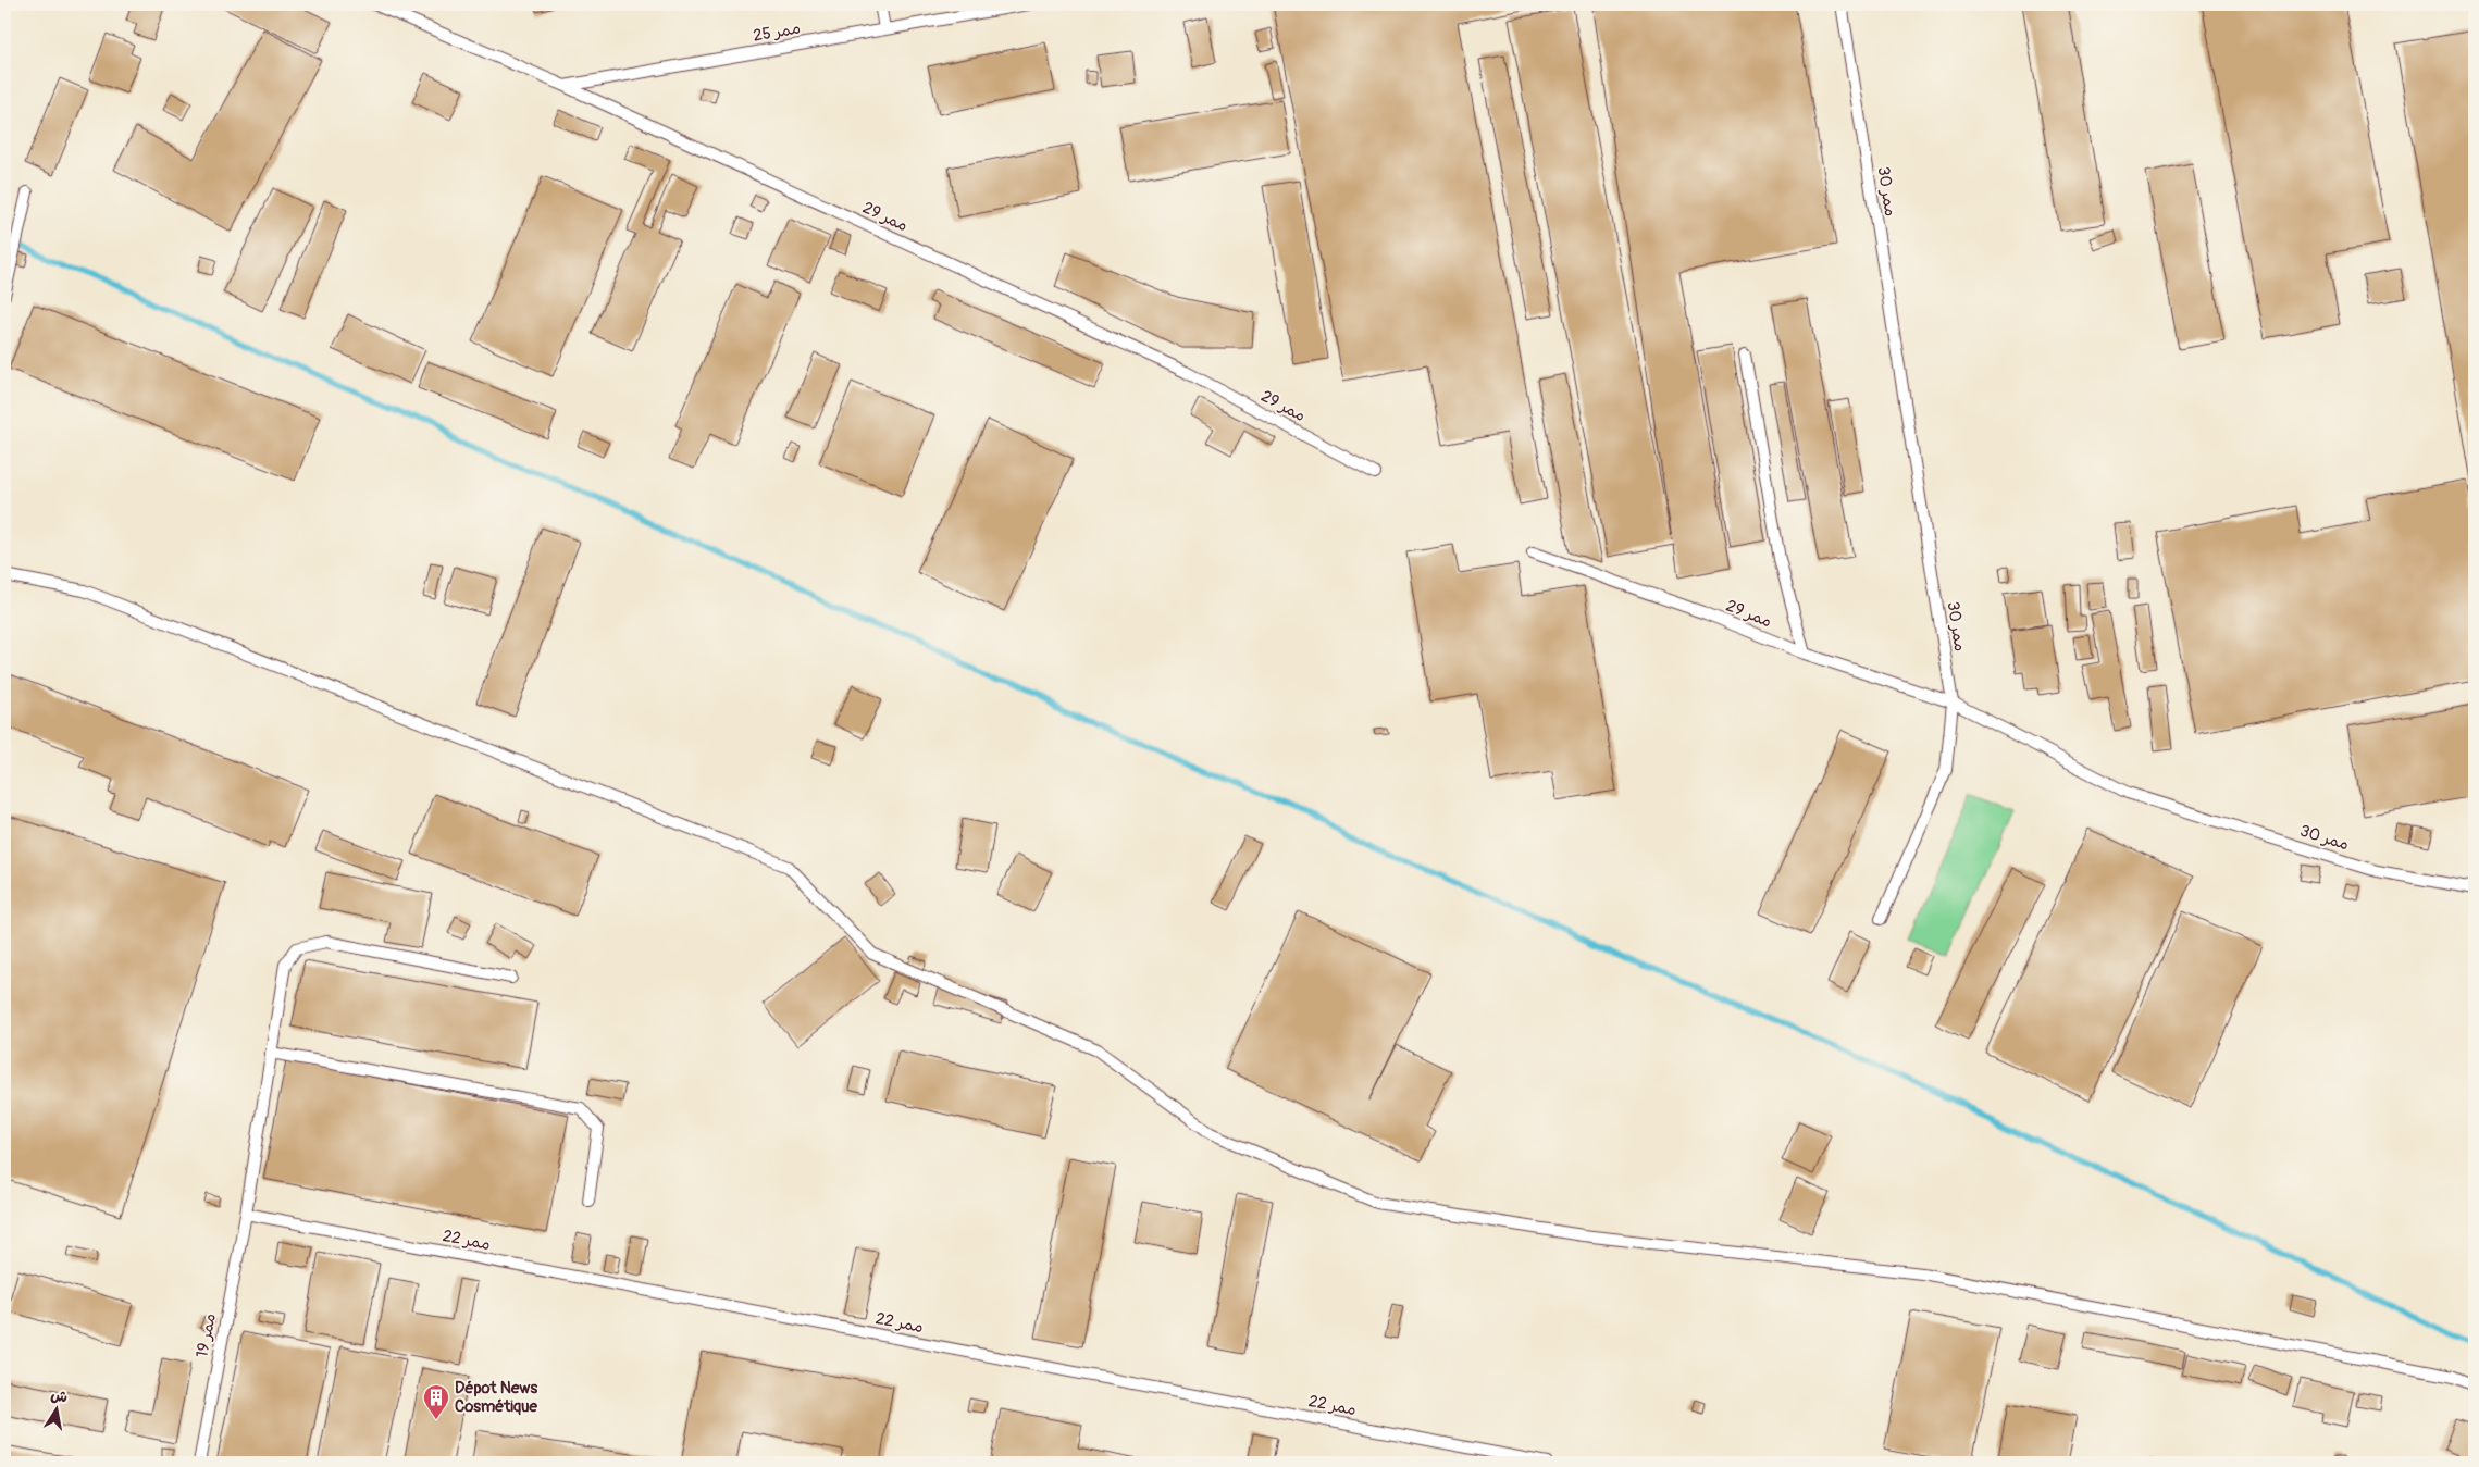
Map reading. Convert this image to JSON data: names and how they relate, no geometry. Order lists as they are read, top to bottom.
{
  "streets": {
    "lane": [
      "ممر 25",
      "ممر 30",
      "ممر 29",
      "ممر 22",
      "ممر 19"
    ]
  },
  "crossings": [
    ["ممر 25", "ممر 29"],
    ["ممر 30", "ممر 29"],
    ["ممر 22", "ممر 19"]
  ],
  "places": {
    "building": ["Dépot News Cosmétique"]
  },
  "north": "top"
}
